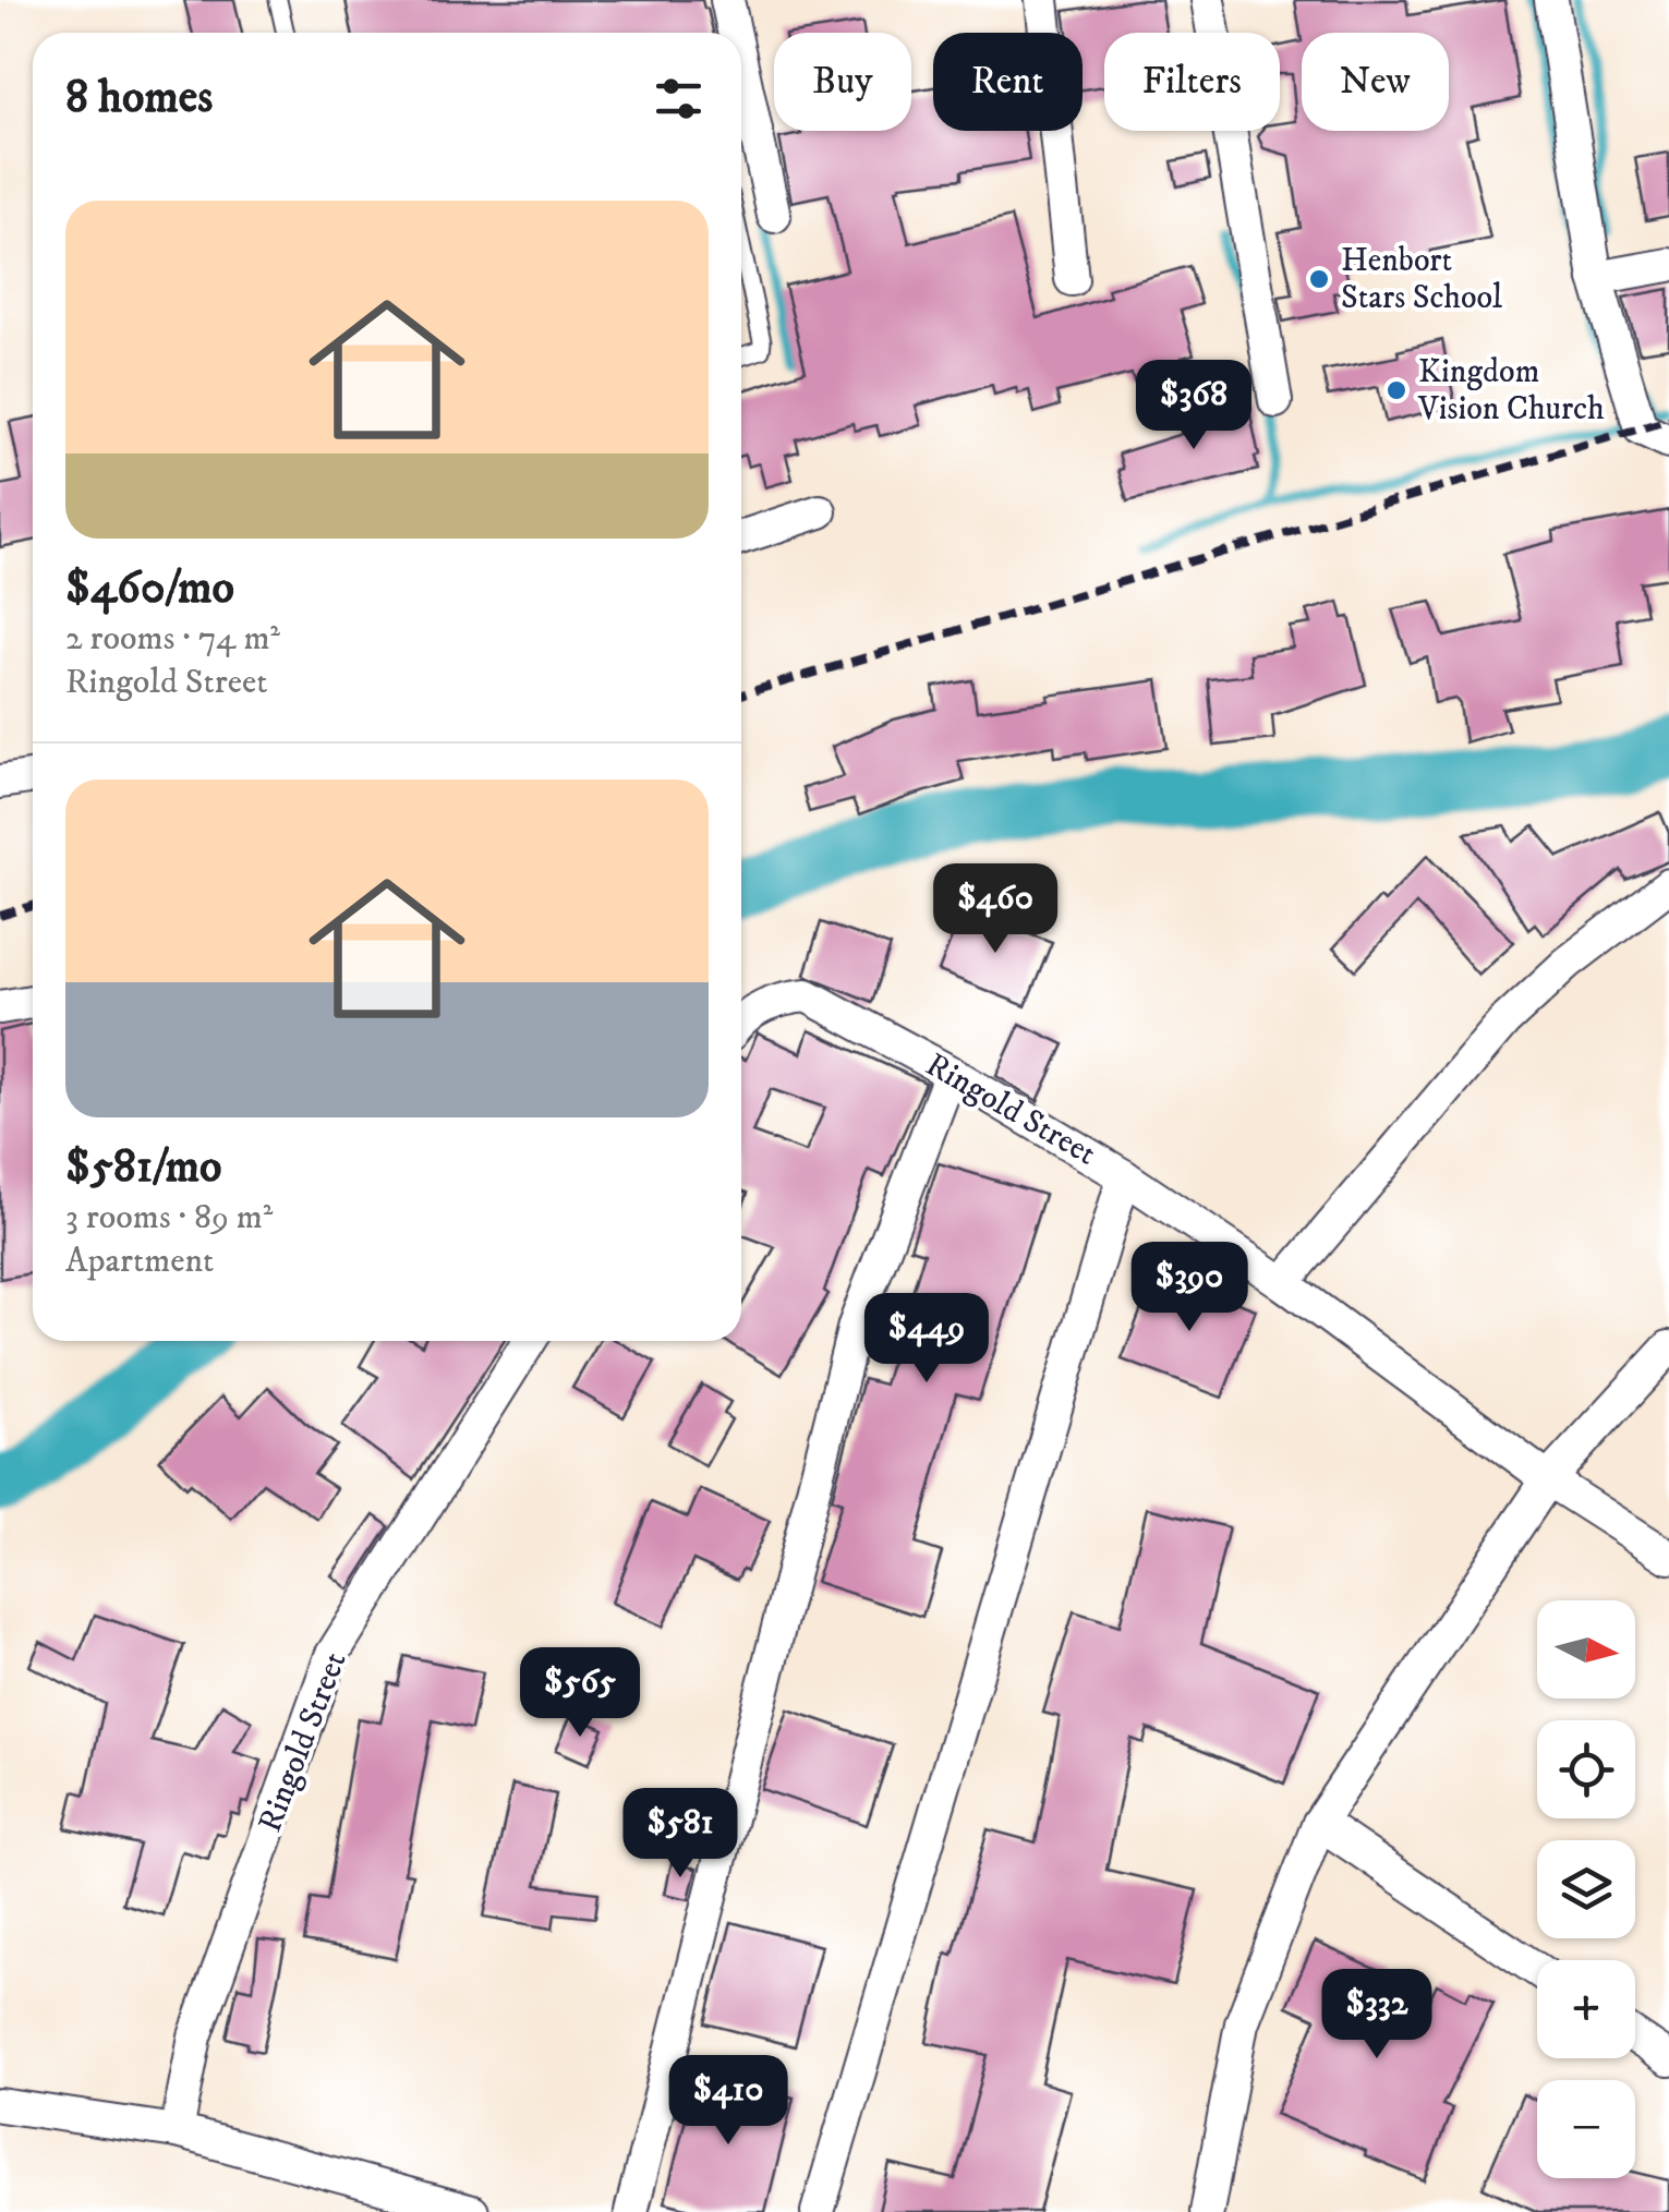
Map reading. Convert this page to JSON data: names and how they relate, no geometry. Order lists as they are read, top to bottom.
{
  "streets": {
    "street": ["Ringold Street"]
  },
  "places": ["Henbort Stars School", "Kingdom Vision Church"],
  "north": "right",
  "page": {
    "chip": [
      "Buy",
      "Rent",
      "Filters",
      "New"
    ],
    "heading": "8 homes",
    "list": [
      {
        "name": "$460/mo",
        "note": "2 rooms · 74 m² · Ringold Street"
      },
      {
        "name": "$581/mo",
        "note": "3 rooms · 89 m² · Apartment"
      }
    ],
    "price": [
      "$368",
      "$460",
      "$390",
      "$449",
      "$565",
      "$581",
      "$332",
      "$410"
    ],
    "map_buttons": ["+", "−"]
  }
}
